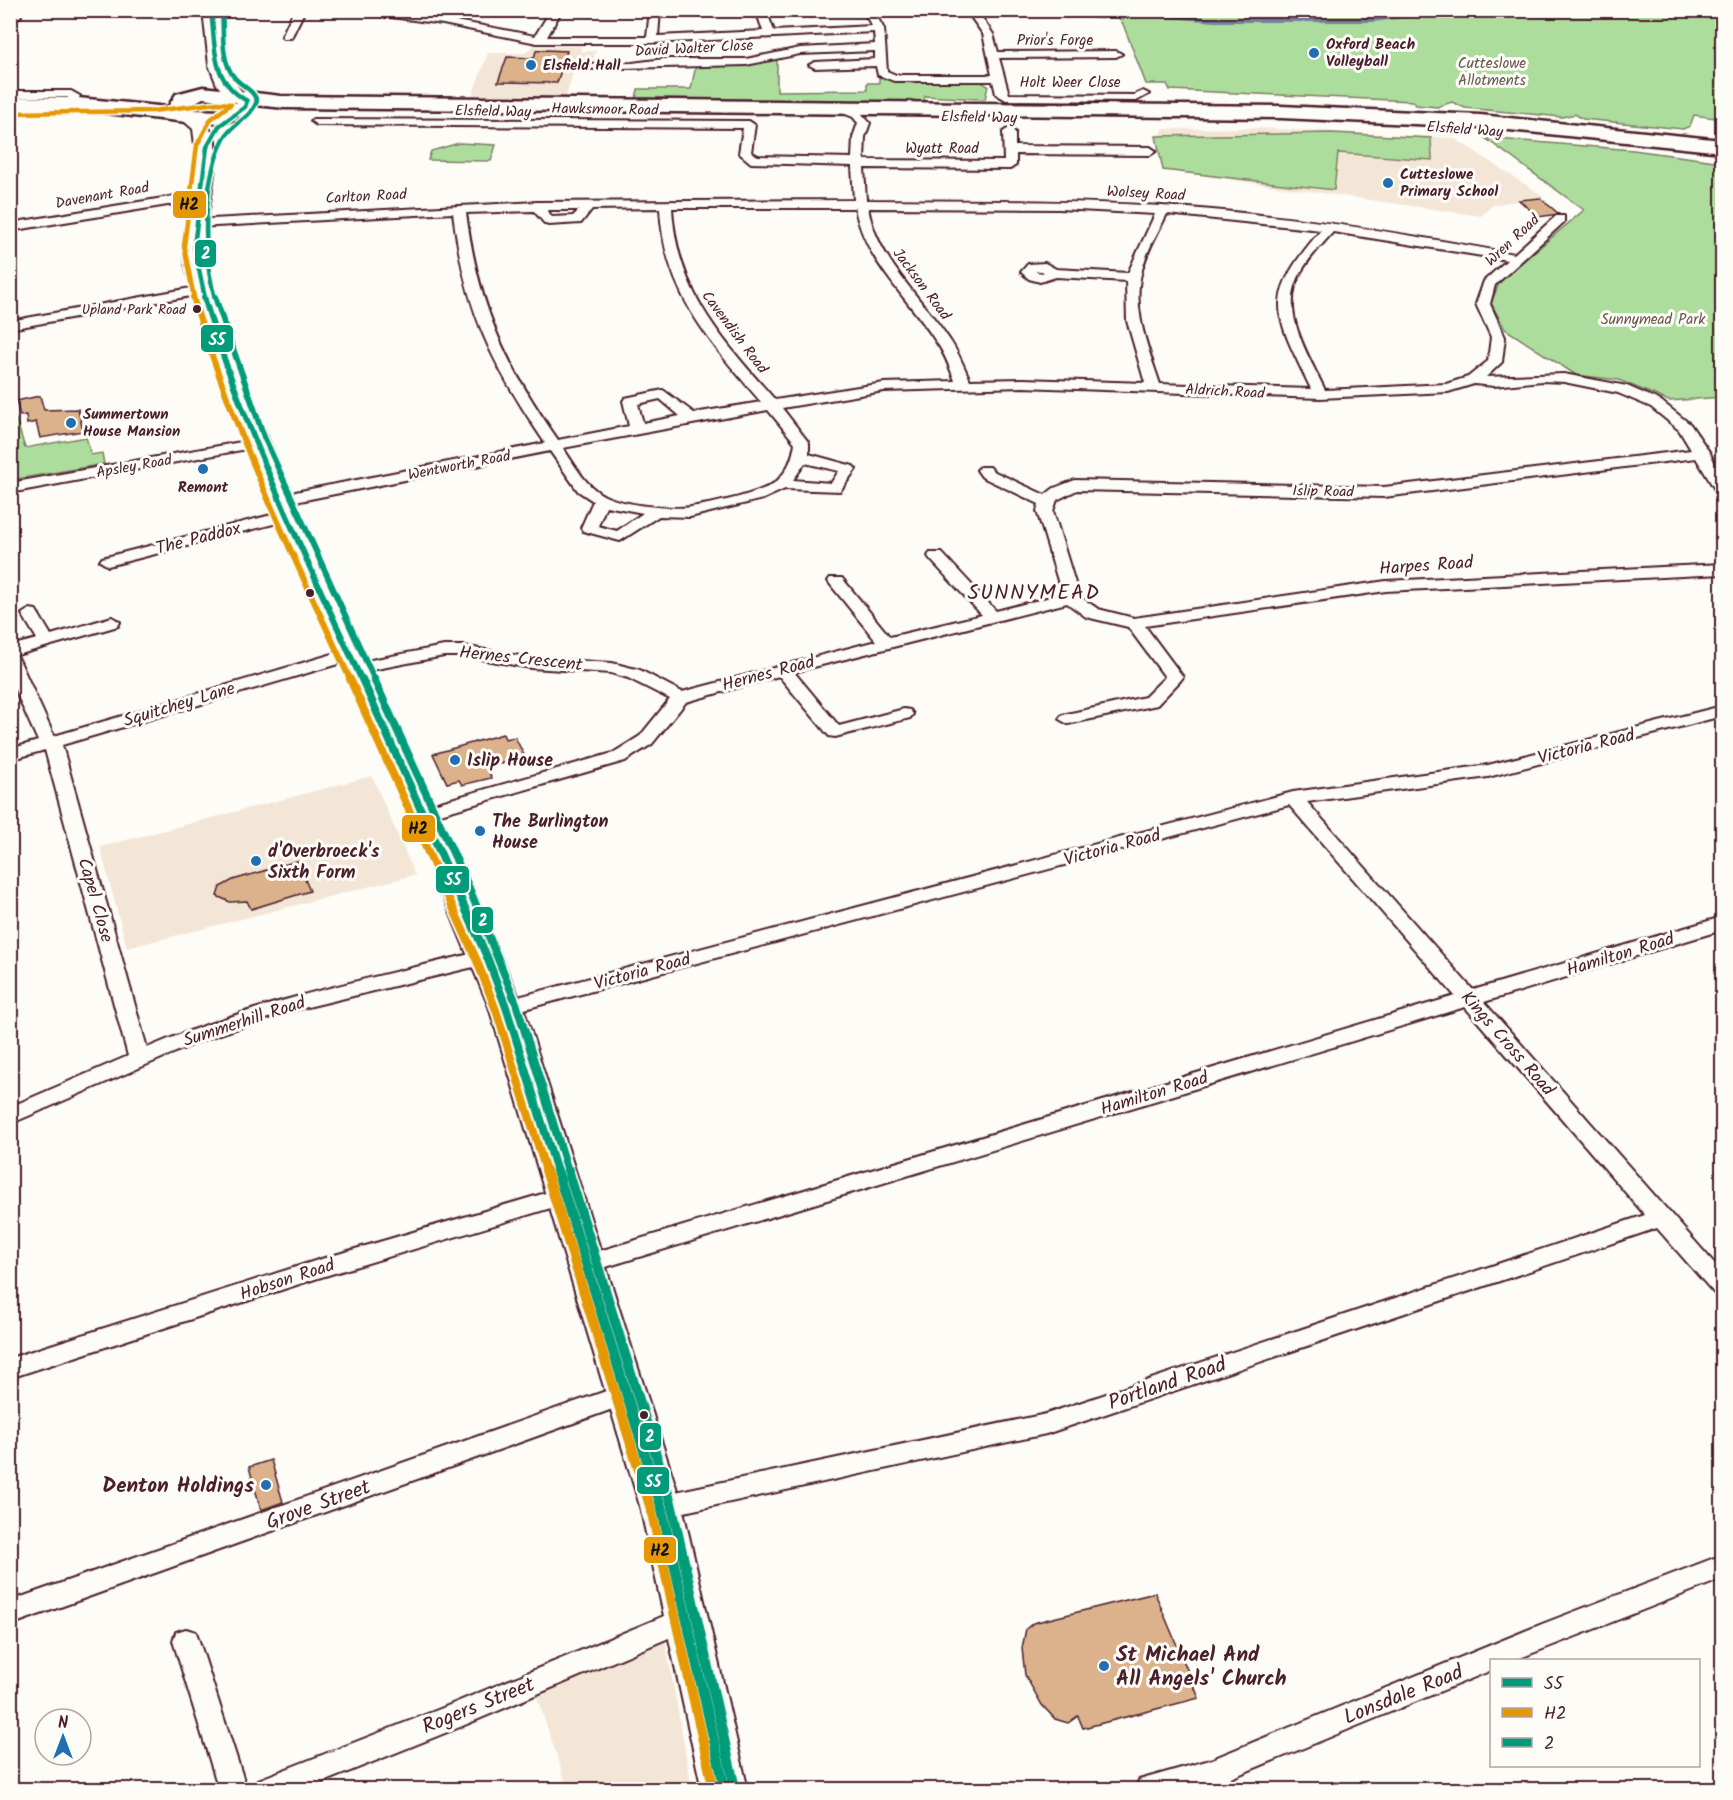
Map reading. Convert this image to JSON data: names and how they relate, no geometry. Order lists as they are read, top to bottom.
{
  "streets": {
    "highway": ["Elsfield Way"],
    "street": [
      "Prior's Forge",
      "David Walter Close",
      "Holt Weer Close",
      "Hawksmoor Road",
      "Wyatt Road",
      "Wolsey Road",
      "Davenant Road",
      "Carlton Road",
      "Wren Road",
      "Jackson Road",
      "Cavendish Road",
      "Aldrich Road",
      "Wentworth Road",
      "Apsley Road",
      "Islip Road",
      "The Paddox",
      "Harpes Road",
      "Hernes Crescent",
      "Hernes Road",
      "Squitchey Lane",
      "Victoria Road",
      "Capel Close",
      "Hamilton Road",
      "Summerhill Road",
      "Kings Cross Road",
      "Hobson Road",
      "Portland Road",
      "Grove Street",
      "Lonsdale Road",
      "Rogers Street"
    ]
  },
  "crossings": [
    ["Hawksmoor Road", "Wyatt Road"],
    ["Hawksmoor Road", "Jackson Road"],
    ["Elsfield Way", "Jackson Road"],
    ["Wyatt Road", "Jackson Road"],
    ["Wolsey Road", "Carlton Road"],
    ["Wolsey Road", "Wren Road"],
    ["Wolsey Road", "Jackson Road"],
    ["Carlton Road", "Cavendish Road"],
    ["Wren Road", "Aldrich Road"],
    ["Jackson Road", "Aldrich Road"],
    ["Cavendish Road", "Wentworth Road"],
    ["Aldrich Road", "Wentworth Road"],
    ["Aldrich Road", "Islip Road"],
    ["Wentworth Road", "The Paddox"],
    ["Hernes Crescent", "Hernes Road"],
    ["Hernes Crescent", "Squitchey Lane"],
    ["Squitchey Lane", "Capel Close"],
    ["Victoria Road", "Kings Cross Road"],
    ["Capel Close", "Summerhill Road"],
    ["Hamilton Road", "Kings Cross Road"],
    ["Kings Cross Road", "Portland Road"]
  ],
  "districts": ["SUNNYMEAD"],
  "parks": ["Cutteslowe Allotments", "Sunnymead Park"],
  "places": [
    "Oxford Beach Volleyball",
    "Elsfield Hall",
    "Cutteslowe Primary School",
    "Upland Park Road",
    "Summertown House Mansion",
    "Remont",
    "Islip House",
    "The Burlington House",
    "d'Overbroeck's Sixth Form",
    "Denton Holdings",
    "St Michael And All Angels' Church"
  ],
  "lines": ["transit line S5", "transit line 2", "transit line H2"],
  "legend": ["S5", "H2", "2"],
  "north": "top"
}
